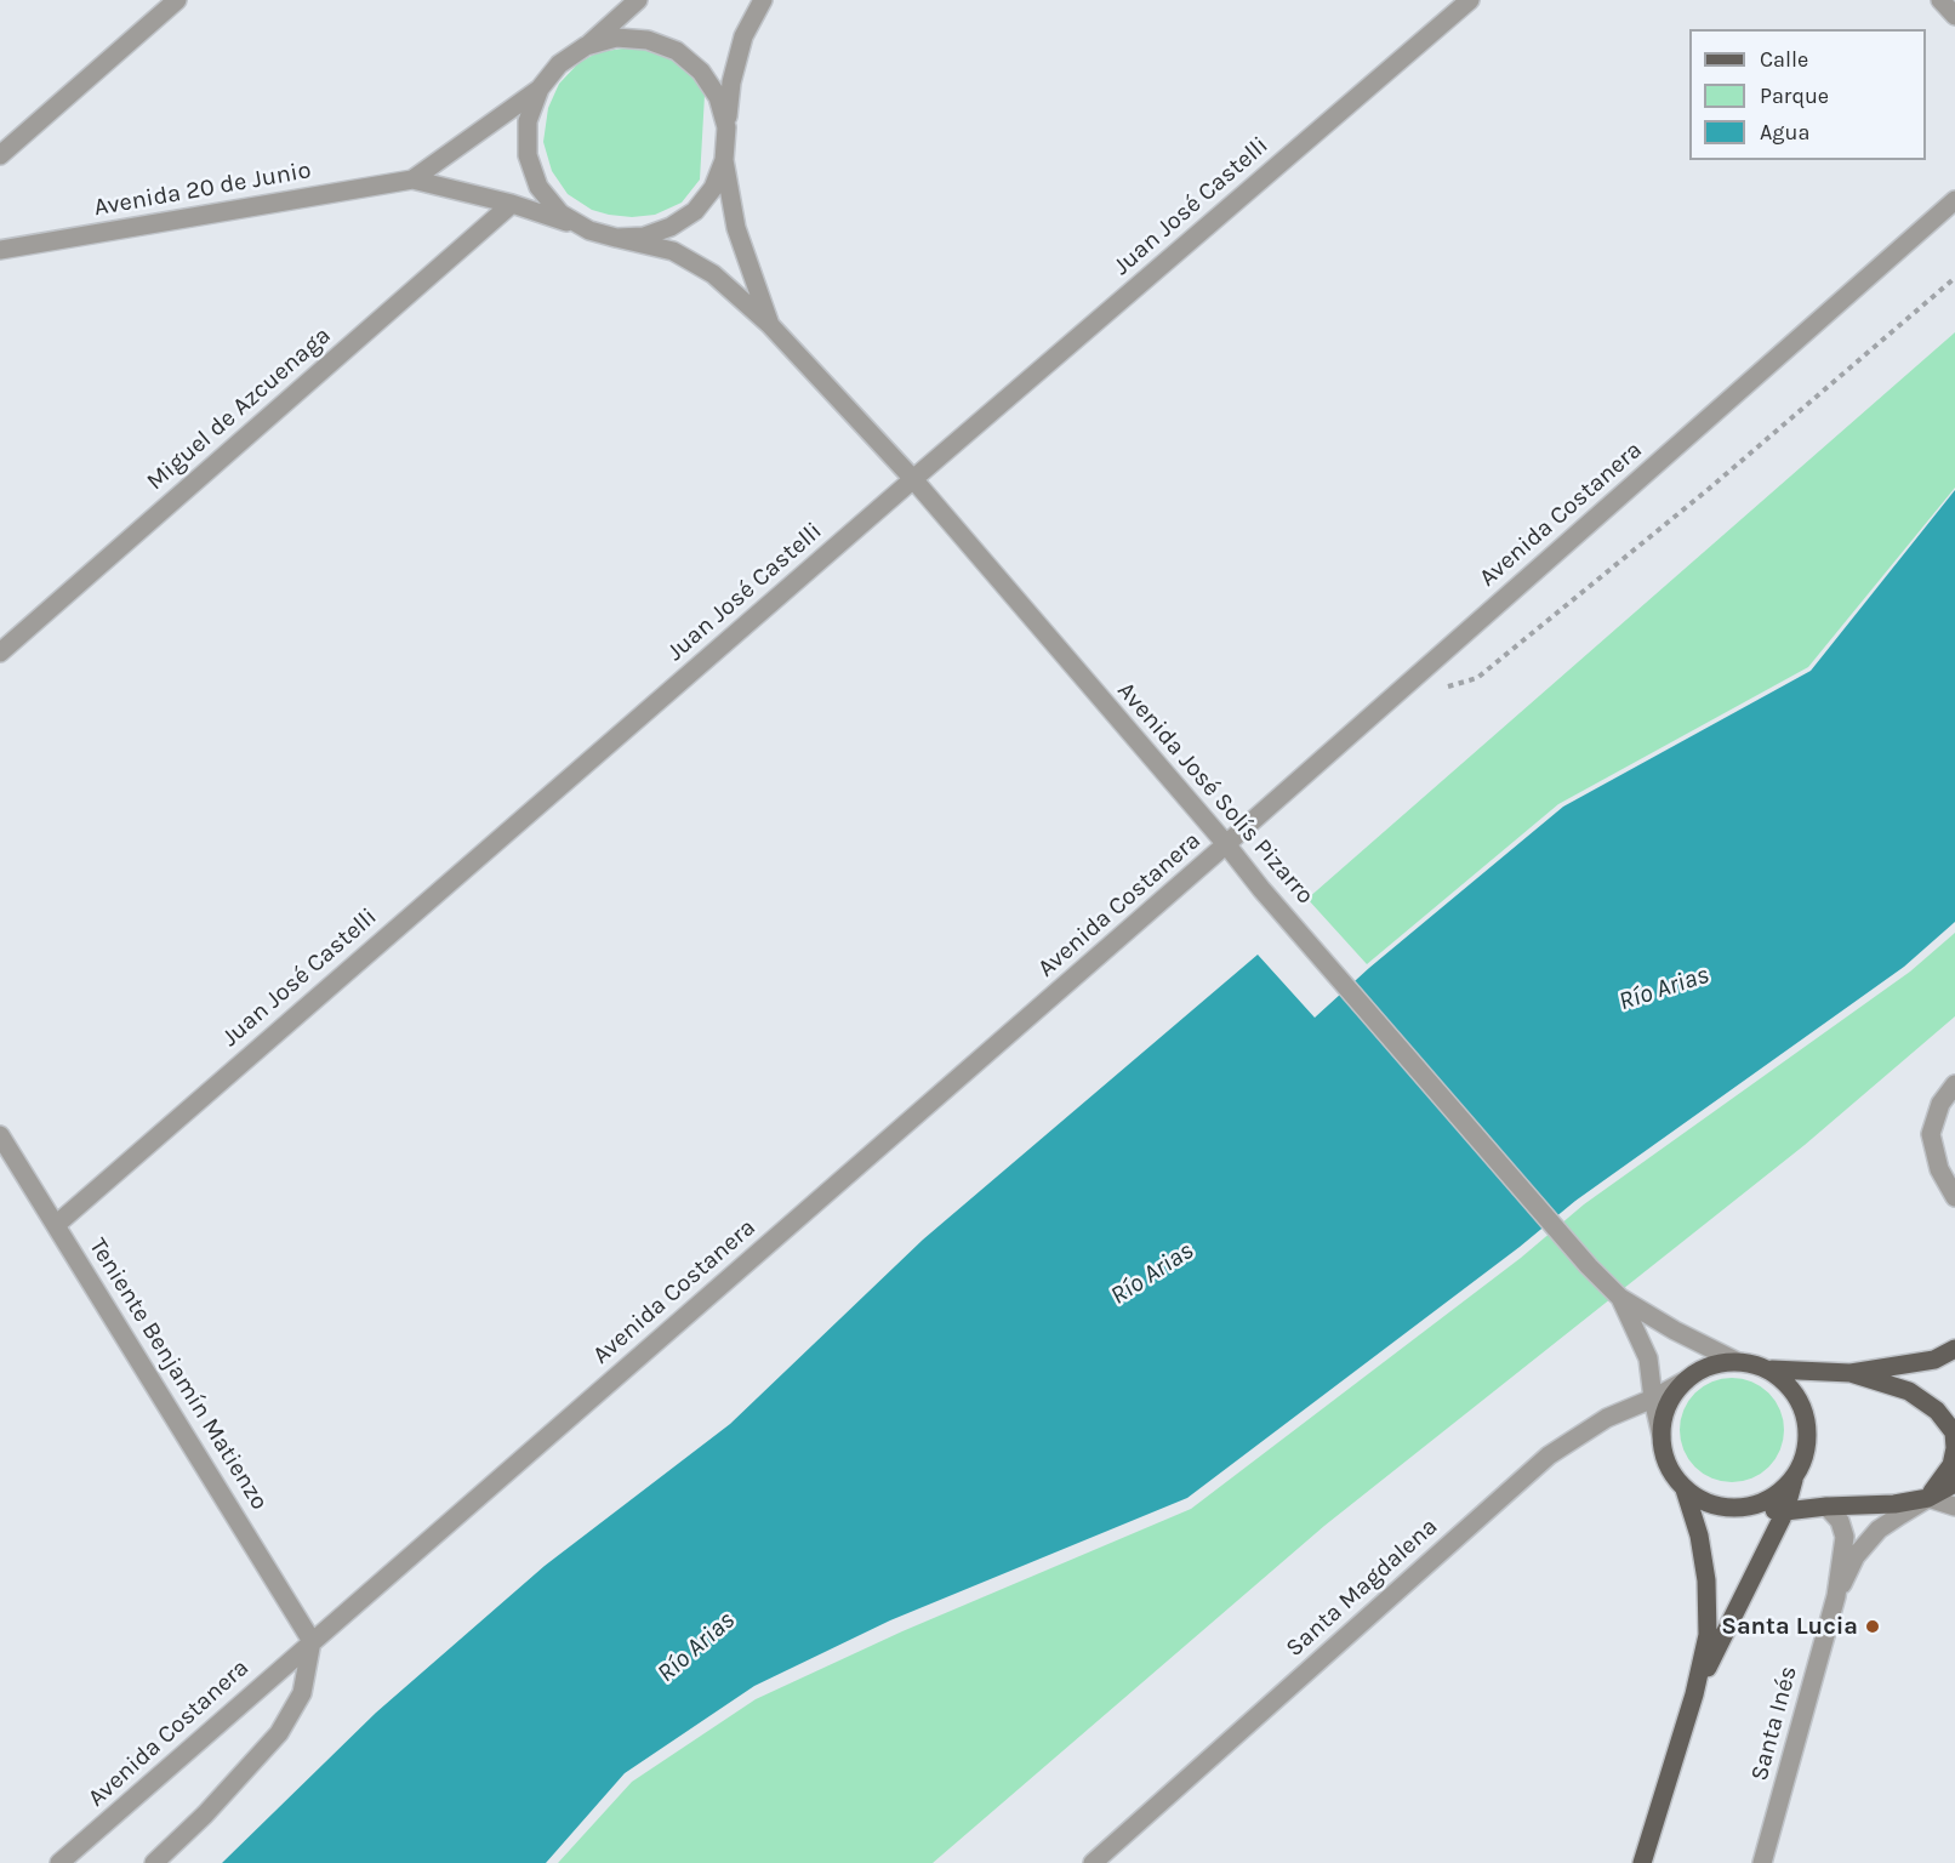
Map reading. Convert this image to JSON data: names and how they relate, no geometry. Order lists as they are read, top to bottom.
{
  "streets": {
    "street": [
      "Avenida 20 de Junio",
      "Juan José Castelli",
      "Miguel de Azcuenaga",
      "Avenida Costanera",
      "Avenida José Solís Pizarro",
      "Teniente Benjamín Matienzo",
      "Santa Magdalena",
      "Santa Inés"
    ]
  },
  "crossings": [
    ["Avenida 20 de Junio", "Miguel de Azcuenaga"],
    ["Avenida 20 de Junio", "Avenida José Solís Pizarro"],
    ["Juan José Castelli", "Avenida José Solís Pizarro"],
    ["Juan José Castelli", "Teniente Benjamín Matienzo"],
    ["Avenida Costanera", "Avenida José Solís Pizarro"],
    ["Avenida Costanera", "Teniente Benjamín Matienzo"],
    ["Avenida José Solís Pizarro", "Santa Magdalena"]
  ],
  "water": ["Río Arias"],
  "places": ["Santa Lucia"],
  "legend": ["Calle", "Parque", "Agua"]
}
